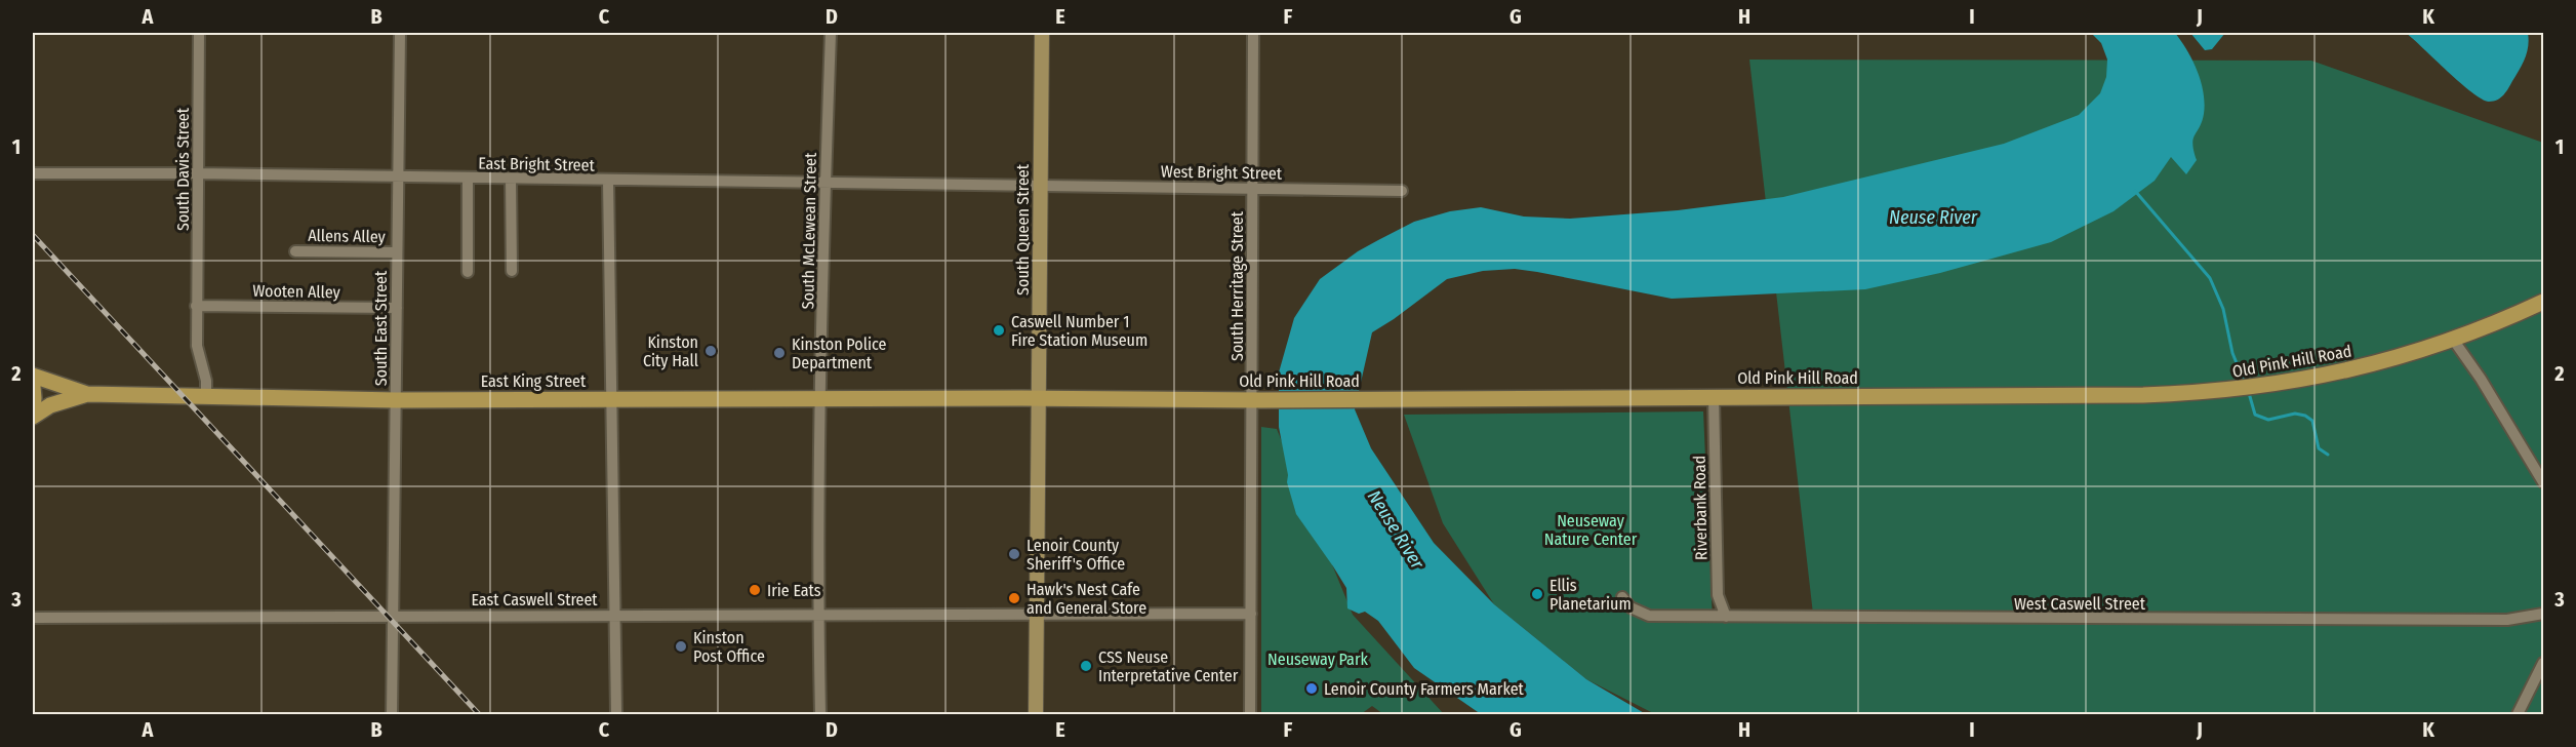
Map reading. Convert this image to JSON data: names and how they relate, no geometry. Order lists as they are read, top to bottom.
{
  "streets": {
    "highway": ["Old Pink Hill Road", "East King Street"],
    "main road": ["South Queen Street"],
    "street": [
      "East Bright Street",
      "South Davis Street",
      "West Bright Street",
      "South McLewean Street",
      "Allens Alley",
      "South Herritage Street",
      "Wooten Alley",
      "South East Street",
      "Riverbank Road",
      "East Caswell Street",
      "West Caswell Street"
    ]
  },
  "crossings": [
    ["East Bright Street", "South Davis Street"],
    ["East Bright Street", "West Bright Street"],
    ["East Bright Street", "South Queen Street"],
    ["East Bright Street", "South McLewean Street"],
    ["East Bright Street", "South East Street"],
    ["South Davis Street", "Wooten Alley"],
    ["South Davis Street", "East King Street"],
    ["West Bright Street", "South Queen Street"],
    ["West Bright Street", "South Herritage Street"],
    ["South Queen Street", "Old Pink Hill Road"],
    ["South Queen Street", "East King Street"],
    ["South Queen Street", "East Caswell Street"],
    ["South McLewean Street", "East King Street"],
    ["South McLewean Street", "East Caswell Street"],
    ["Allens Alley", "South East Street"],
    ["South Herritage Street", "Old Pink Hill Road"],
    ["Wooten Alley", "South East Street"],
    ["South East Street", "East King Street"],
    ["South East Street", "East Caswell Street"],
    ["Old Pink Hill Road", "East King Street"],
    ["Old Pink Hill Road", "Riverbank Road"],
    ["Riverbank Road", "West Caswell Street"]
  ],
  "water": ["Neuse River"],
  "parks": ["Neuseway Nature Center", "Neuseway Park"],
  "places": [
    "Caswell Number 1 Fire Station Museum",
    "Kinston City Hall",
    "Kinston Police Department",
    "Lenoir County Sheriff's Office",
    "Irie Eats",
    "Ellis Planetarium",
    "Hawk's Nest Cafe and General Store",
    "Kinston Post Office",
    "CSS Neuse Interpretative Center",
    "Lenoir County Farmers Market"
  ],
  "grid": {
    "columns": [
      "A",
      "B",
      "C",
      "D",
      "E",
      "F",
      "G",
      "H",
      "I",
      "J",
      "K"
    ],
    "rows": ["1", "2", "3"]
  }
}
